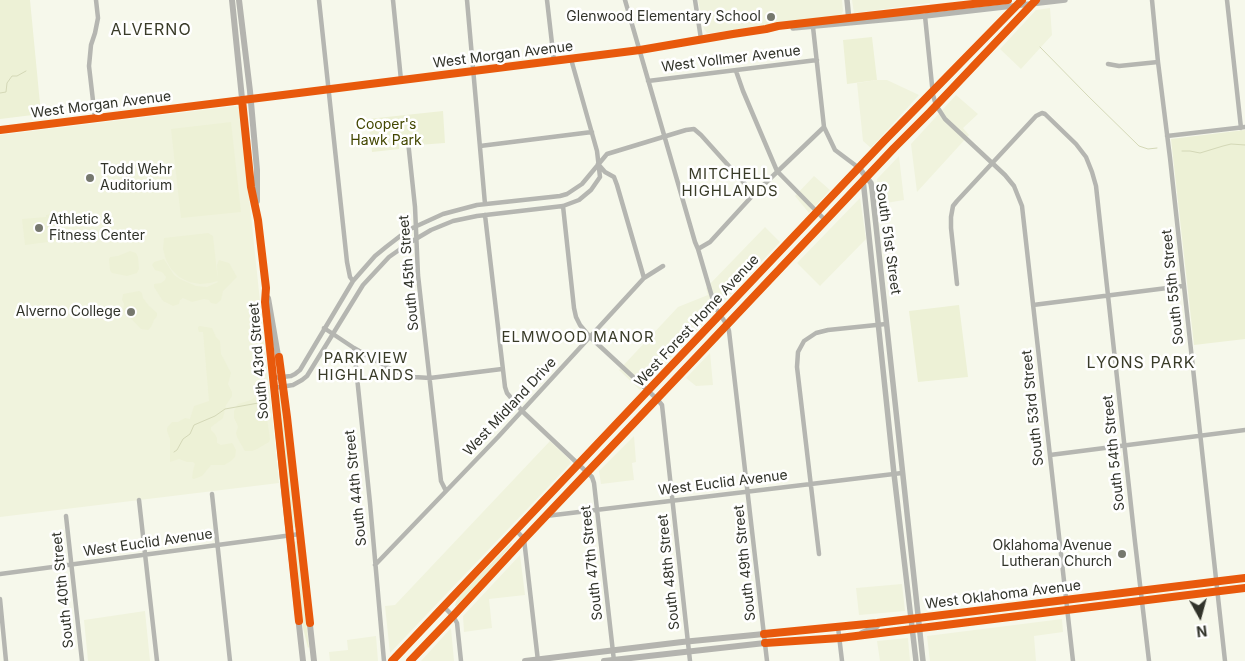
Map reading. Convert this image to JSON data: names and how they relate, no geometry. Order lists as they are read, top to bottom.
{
  "streets": {
    "main road": ["West Forest Home Avenue", "South 43rd Street", "West Oklahoma Avenue"],
    "street": [
      "West Morgan Avenue",
      "West Vollmer Avenue",
      "South 51st Street",
      "South 45th Street",
      "South 55th Street",
      "West Midland Drive",
      "South 53rd Street",
      "South 54th Street",
      "West Euclid Avenue",
      "South 44th Street",
      "South 47th Street",
      "South 49th Street",
      "South 48th Street",
      "South 40th Street"
    ]
  },
  "crossings": [
    ["West Morgan Avenue", "West Forest Home Avenue"],
    ["West Morgan Avenue", "South 43rd Street"],
    ["West Morgan Avenue", "South 49th Street"],
    ["West Vollmer Avenue", "South 49th Street"],
    ["South 51st Street", "West Forest Home Avenue"],
    ["South 51st Street", "West Euclid Avenue"],
    ["South 51st Street", "West Oklahoma Avenue"],
    ["South 45th Street", "West Midland Drive"],
    ["South 55th Street", "West Oklahoma Avenue"],
    ["West Forest Home Avenue", "South 53rd Street"],
    ["West Forest Home Avenue", "West Euclid Avenue"],
    ["West Forest Home Avenue", "South 47th Street"],
    ["West Forest Home Avenue", "South 49th Street"],
    ["West Forest Home Avenue", "South 48th Street"],
    ["South 43rd Street", "West Euclid Avenue"],
    ["West Midland Drive", "South 44th Street"],
    ["South 53rd Street", "South 54th Street"],
    ["South 53rd Street", "West Oklahoma Avenue"],
    ["South 54th Street", "West Oklahoma Avenue"],
    ["West Euclid Avenue", "South 47th Street"],
    ["West Euclid Avenue", "South 49th Street"],
    ["West Euclid Avenue", "South 48th Street"],
    ["West Euclid Avenue", "South 40th Street"],
    ["South 47th Street", "West Oklahoma Avenue"],
    ["South 49th Street", "West Oklahoma Avenue"],
    ["South 48th Street", "West Oklahoma Avenue"]
  ],
  "districts": [
    "ALVERNO",
    "MITCHELL HIGHLANDS",
    "ELMWOOD MANOR",
    "PARKVIEW HIGHLANDS",
    "LYONS PARK"
  ],
  "parks": ["Cooper's Hawk Park"],
  "places": [
    "Glenwood Elementary School",
    "Todd Wehr Auditorium",
    "Athletic & Fitness Center",
    "Alverno College",
    "Oklahoma Avenue Lutheran Church"
  ],
  "north": "bottom"
}
